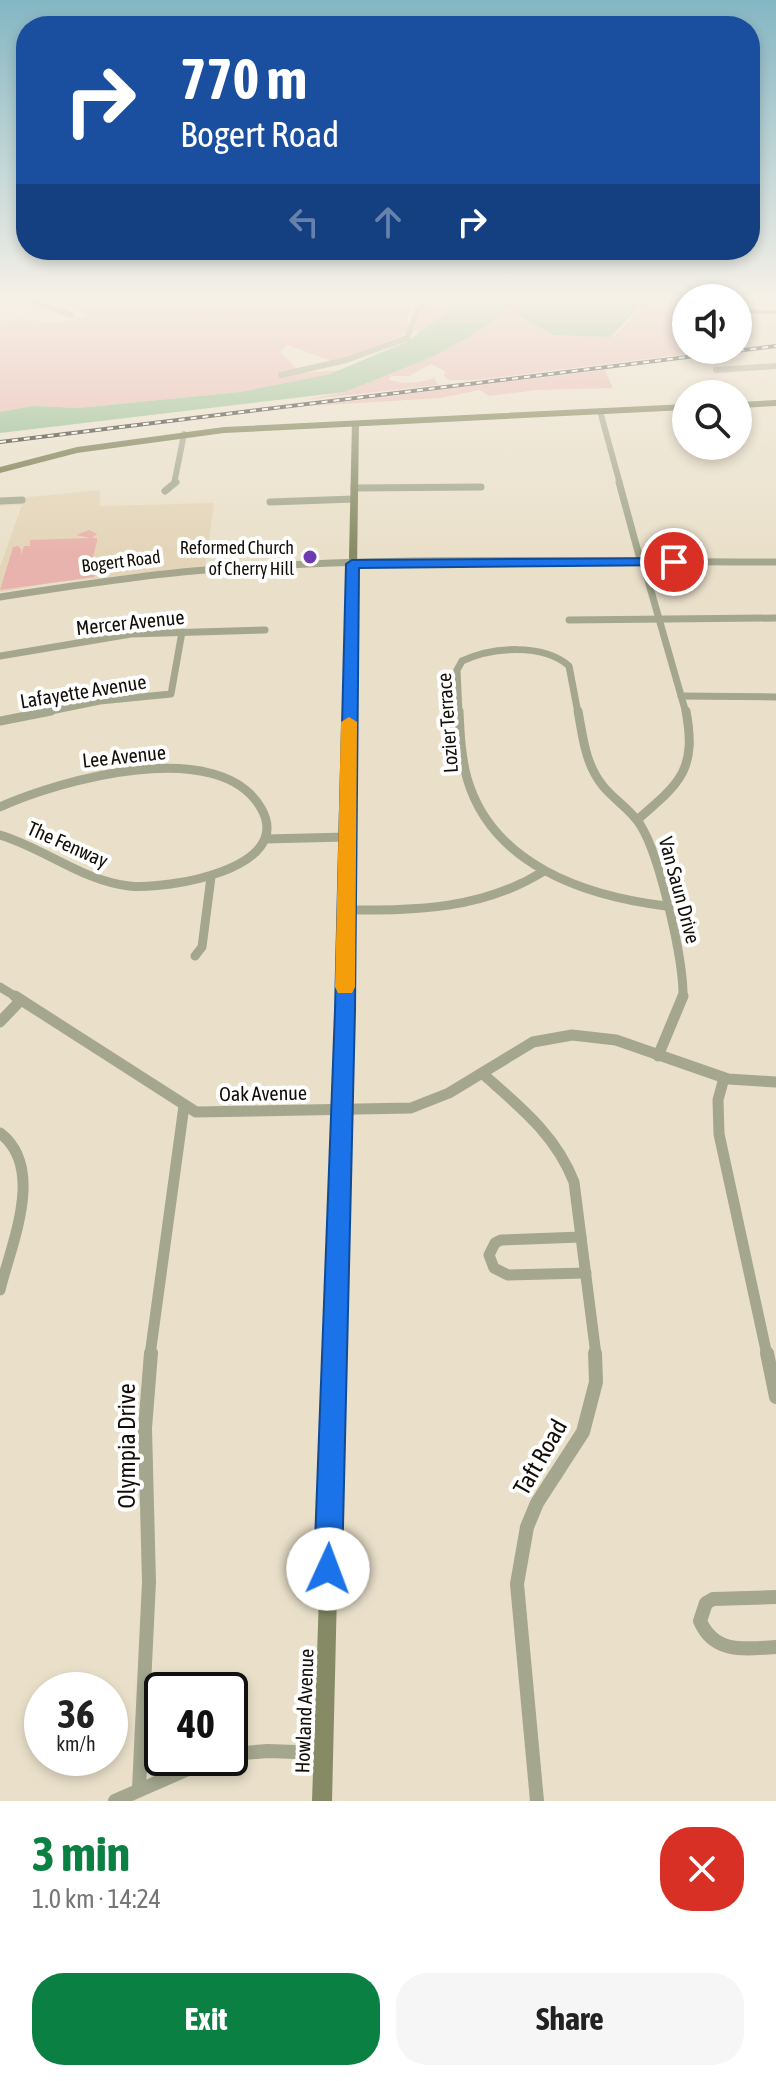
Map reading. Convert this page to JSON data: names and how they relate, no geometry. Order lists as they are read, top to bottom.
{
  "streets": {
    "street": [
      "Bogert Road",
      "Mercer Avenue",
      "Lafayette Avenue",
      "Lozier Terrace",
      "Lee Avenue",
      "The Fenway",
      "Van Saun Drive",
      "Oak Avenue",
      "Olympia Drive",
      "Taft Road",
      "Howland Avenue"
    ]
  },
  "crossings": [
    ["Bogert Road", "Howland Avenue"],
    ["Mercer Avenue", "Lafayette Avenue"],
    ["Lozier Terrace", "Van Saun Drive"],
    ["Lee Avenue", "The Fenway"],
    ["Van Saun Drive", "Oak Avenue"],
    ["Oak Avenue", "Olympia Drive"],
    ["Oak Avenue", "Taft Road"],
    ["Oak Avenue", "Howland Avenue"]
  ],
  "places": ["Reformed Church of Cherry Hill"],
  "page": {
    "turn": ["770 m", "Bogert Road"],
    "speed": "36 km/h",
    "limit": "40",
    "heading": ["3 min", "1.0 km · 14:24"],
    "buttons": ["Exit", "Share"]
  }
}
